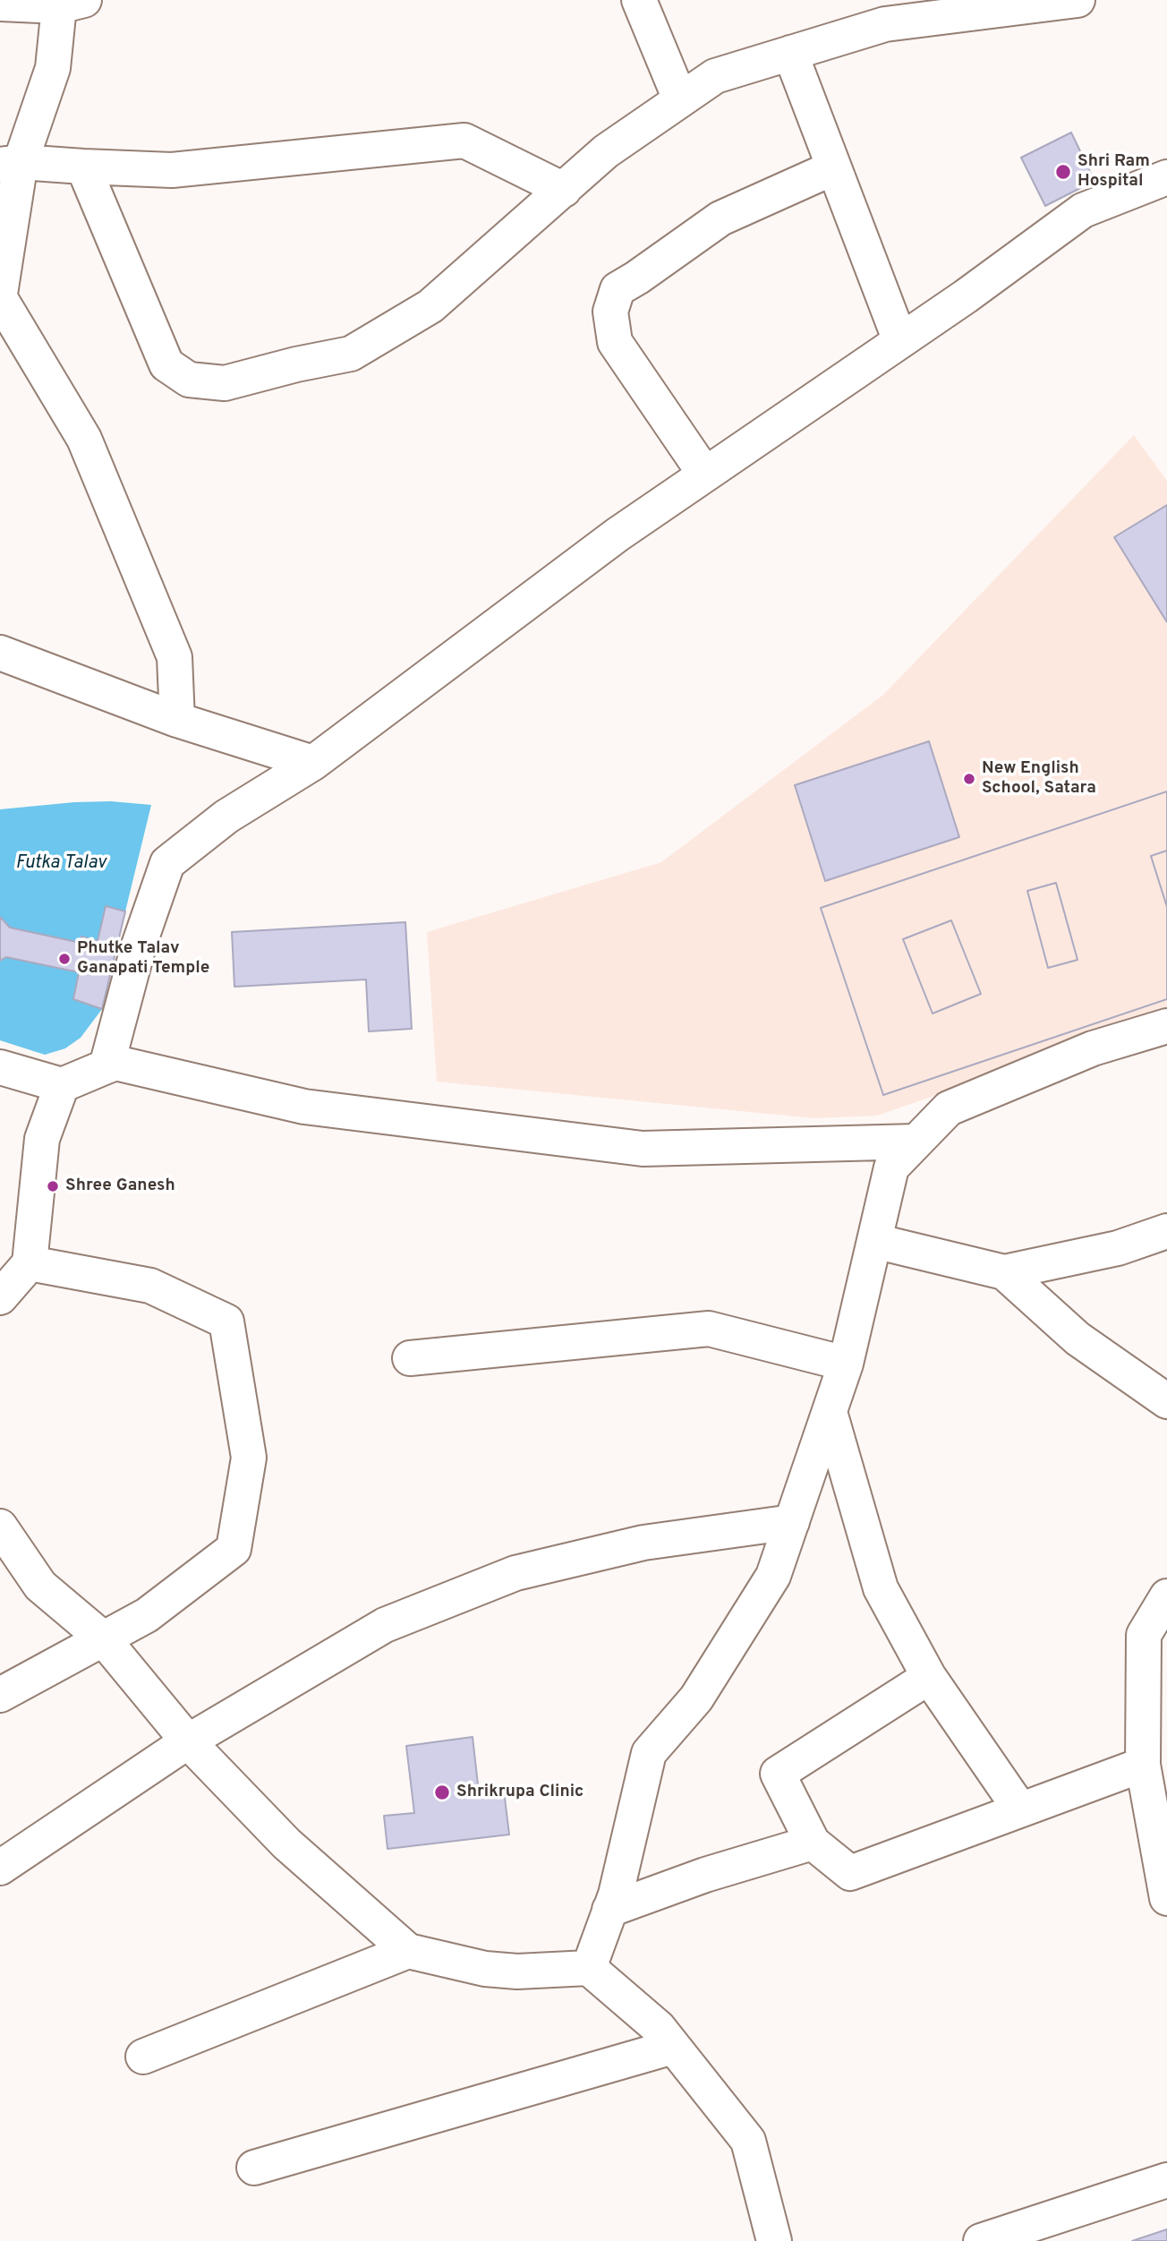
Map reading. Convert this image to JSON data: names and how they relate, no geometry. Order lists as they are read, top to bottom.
{
  "water": ["Futka Talav"],
  "places": [
    "Shri Ram Hospital",
    "New English School, Satara",
    "Phutke Talav Ganapati Temple",
    "Shree Ganesh",
    "Shrikrupa Clinic"
  ]
}
